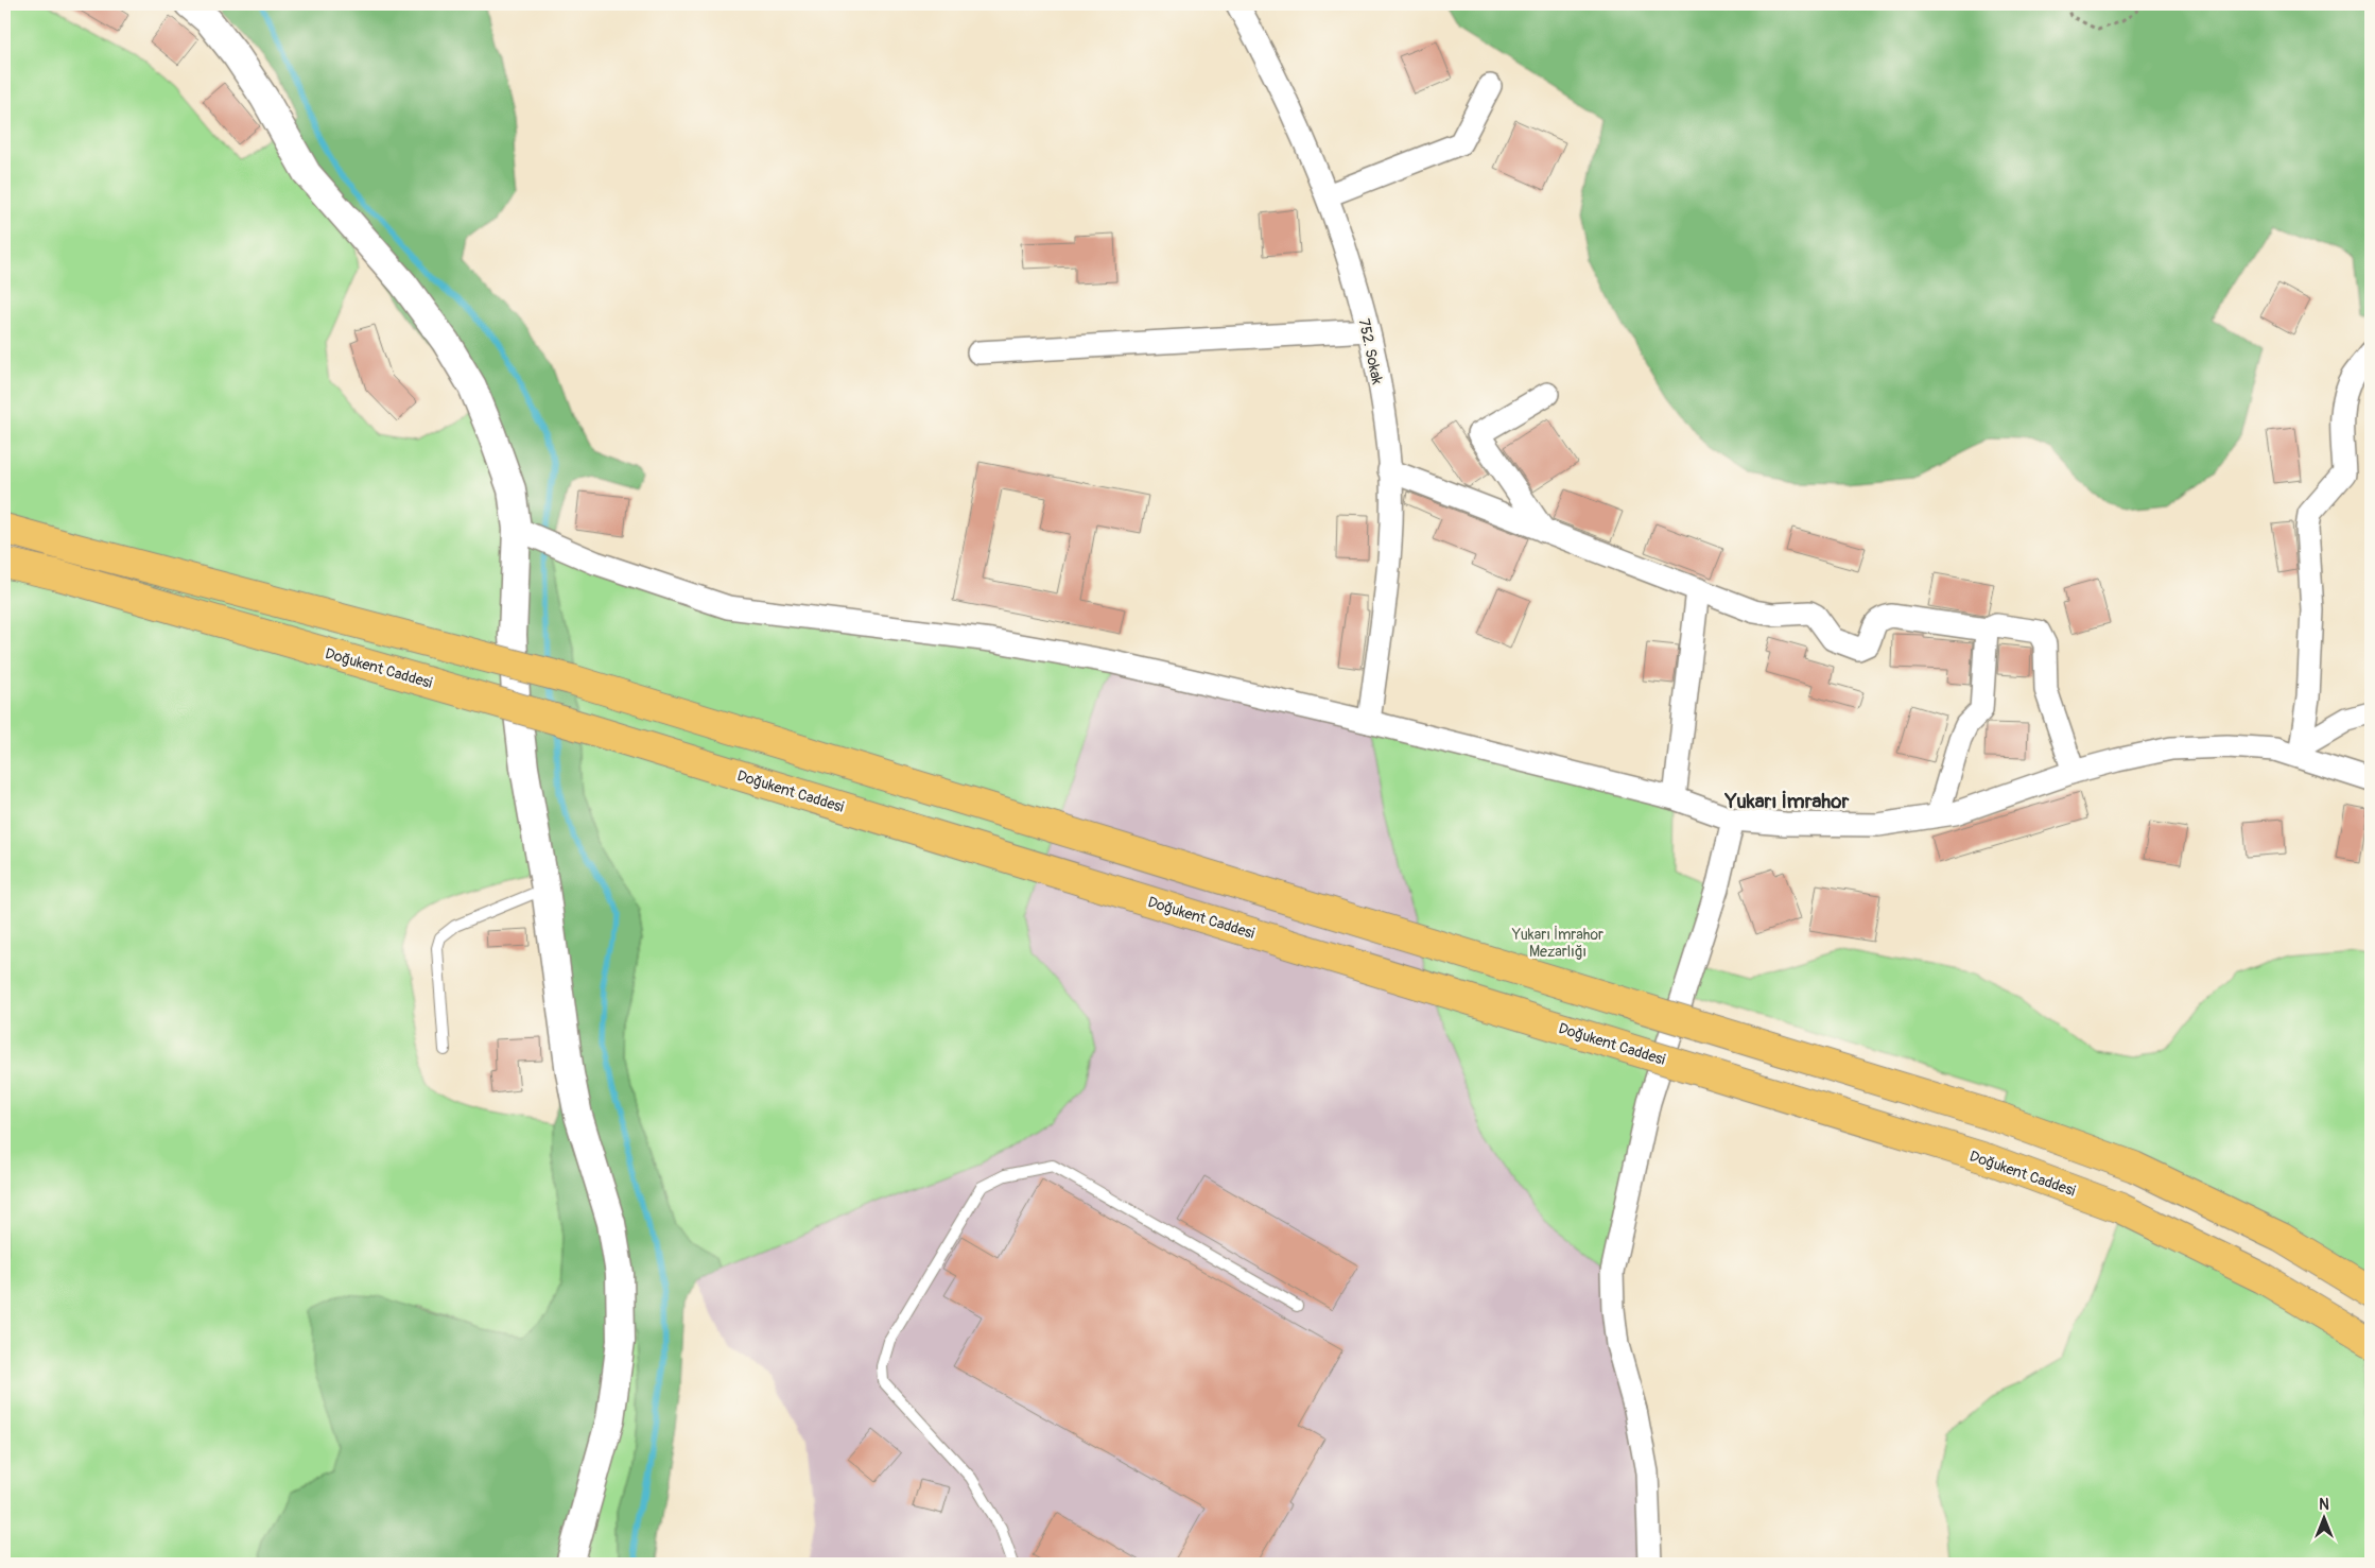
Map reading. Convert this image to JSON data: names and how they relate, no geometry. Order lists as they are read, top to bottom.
{
  "streets": {
    "main road": ["Doğukent Caddesi"],
    "street": ["752. Sokak"]
  },
  "districts": ["Yukarı İmrahor"],
  "parks": ["Yukarı İmrahor Mezarlığı"],
  "north": "top"
}
